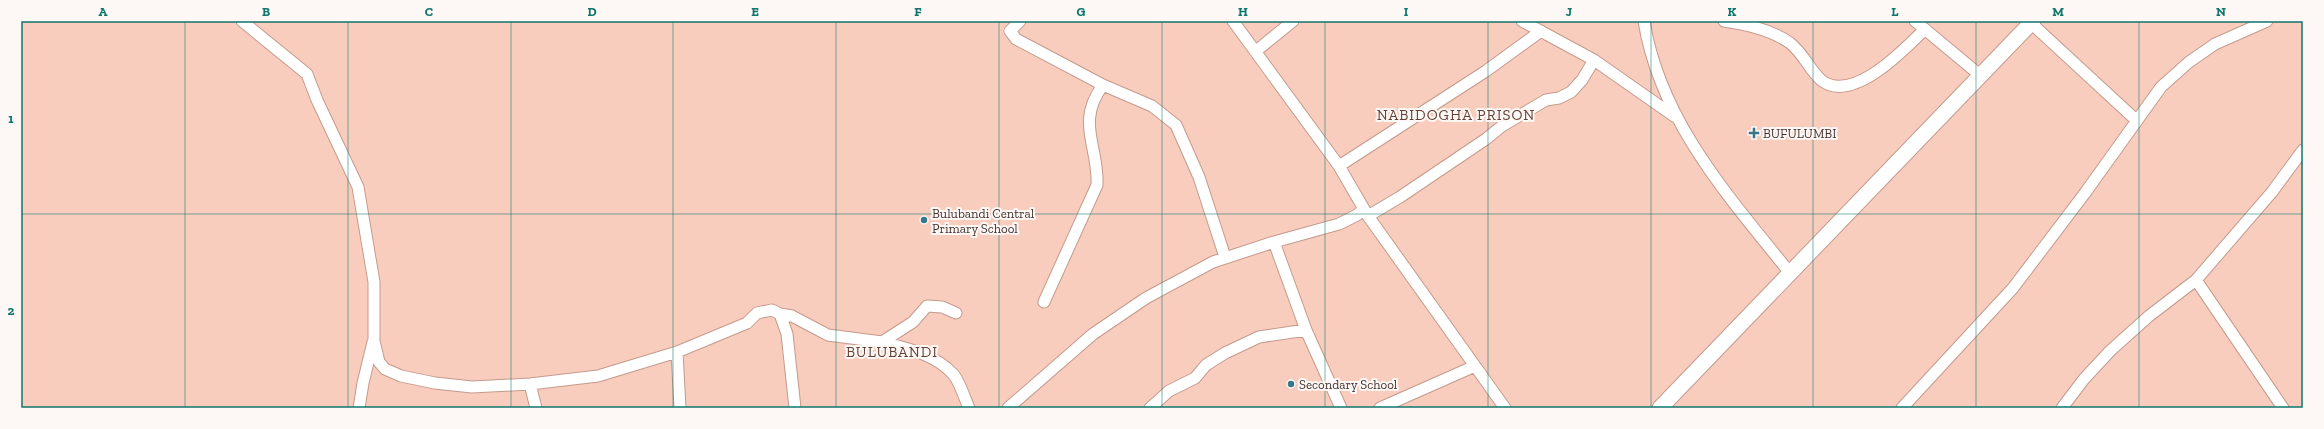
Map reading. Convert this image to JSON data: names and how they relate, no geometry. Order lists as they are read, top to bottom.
{
  "districts": ["NABIDOGHA PRISON", "BULUBANDI"],
  "places": {
    "health": ["BUFULUMBI"],
    "other": ["Bulubandi Central Primary School", "Secondary School"]
  },
  "grid": {
    "columns": [
      "A",
      "B",
      "C",
      "D",
      "E",
      "F",
      "G",
      "H",
      "I",
      "J",
      "K",
      "L",
      "M",
      "N"
    ],
    "rows": ["1", "2"]
  }
}
